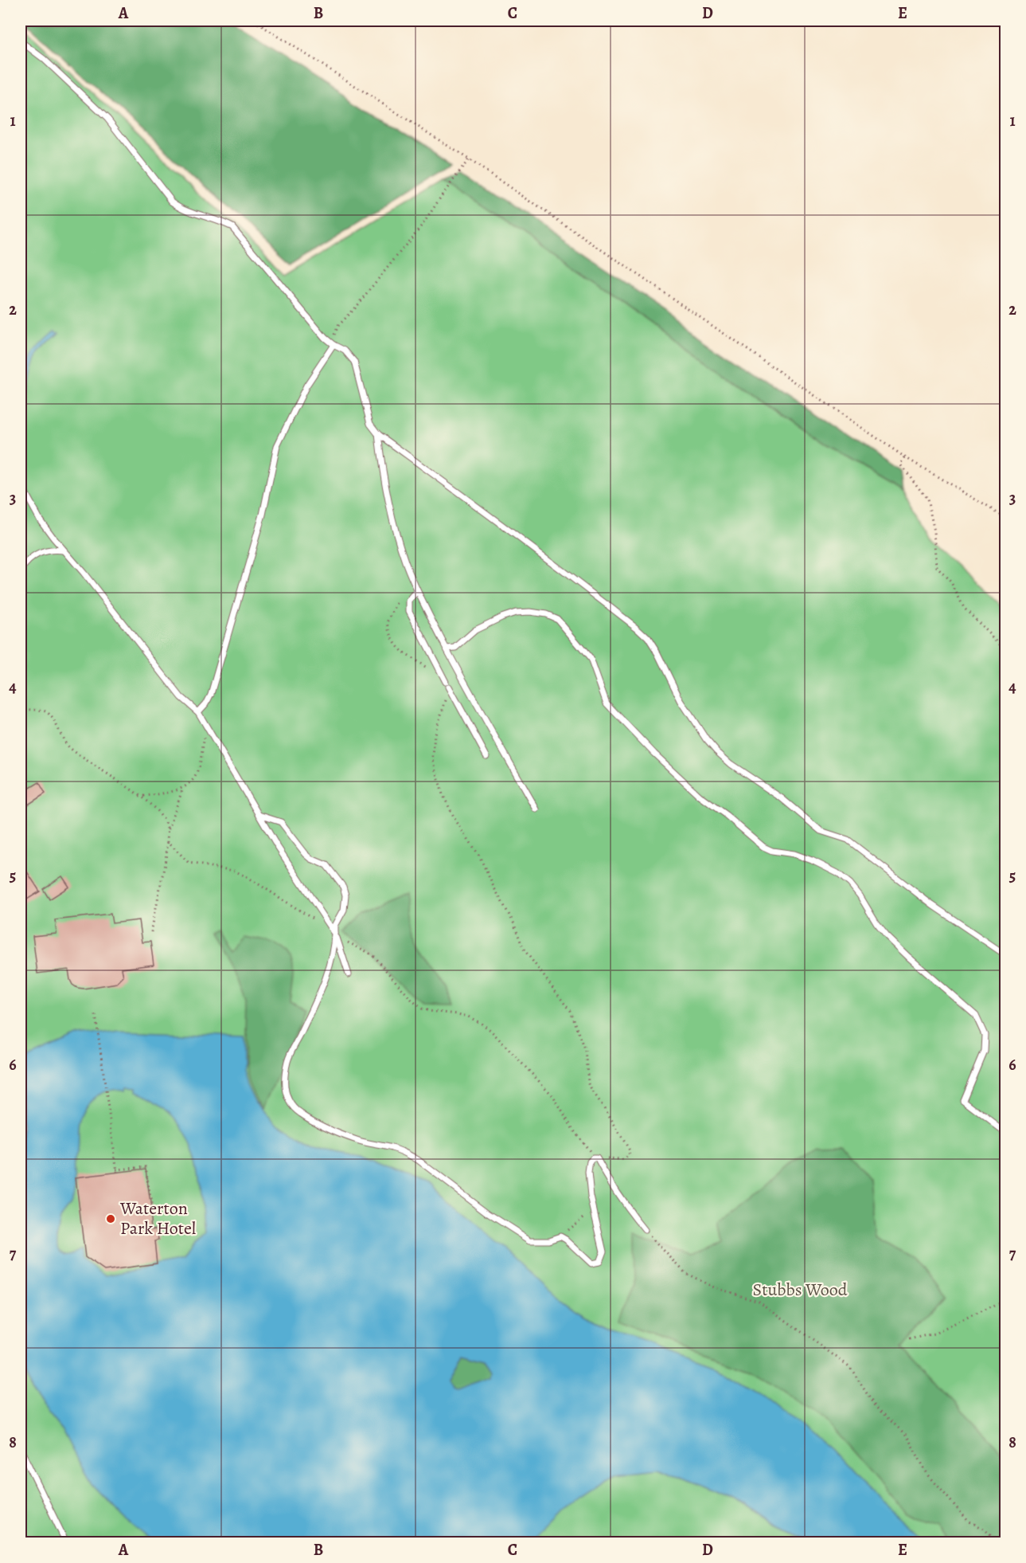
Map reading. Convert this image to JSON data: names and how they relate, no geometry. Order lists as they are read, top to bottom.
{
  "parks": ["Stubbs Wood"],
  "places": ["Waterton Park Hotel"],
  "grid": {
    "columns": [
      "A",
      "B",
      "C",
      "D",
      "E"
    ],
    "rows": [
      "1",
      "2",
      "3",
      "4",
      "5",
      "6",
      "7",
      "8"
    ]
  }
}
